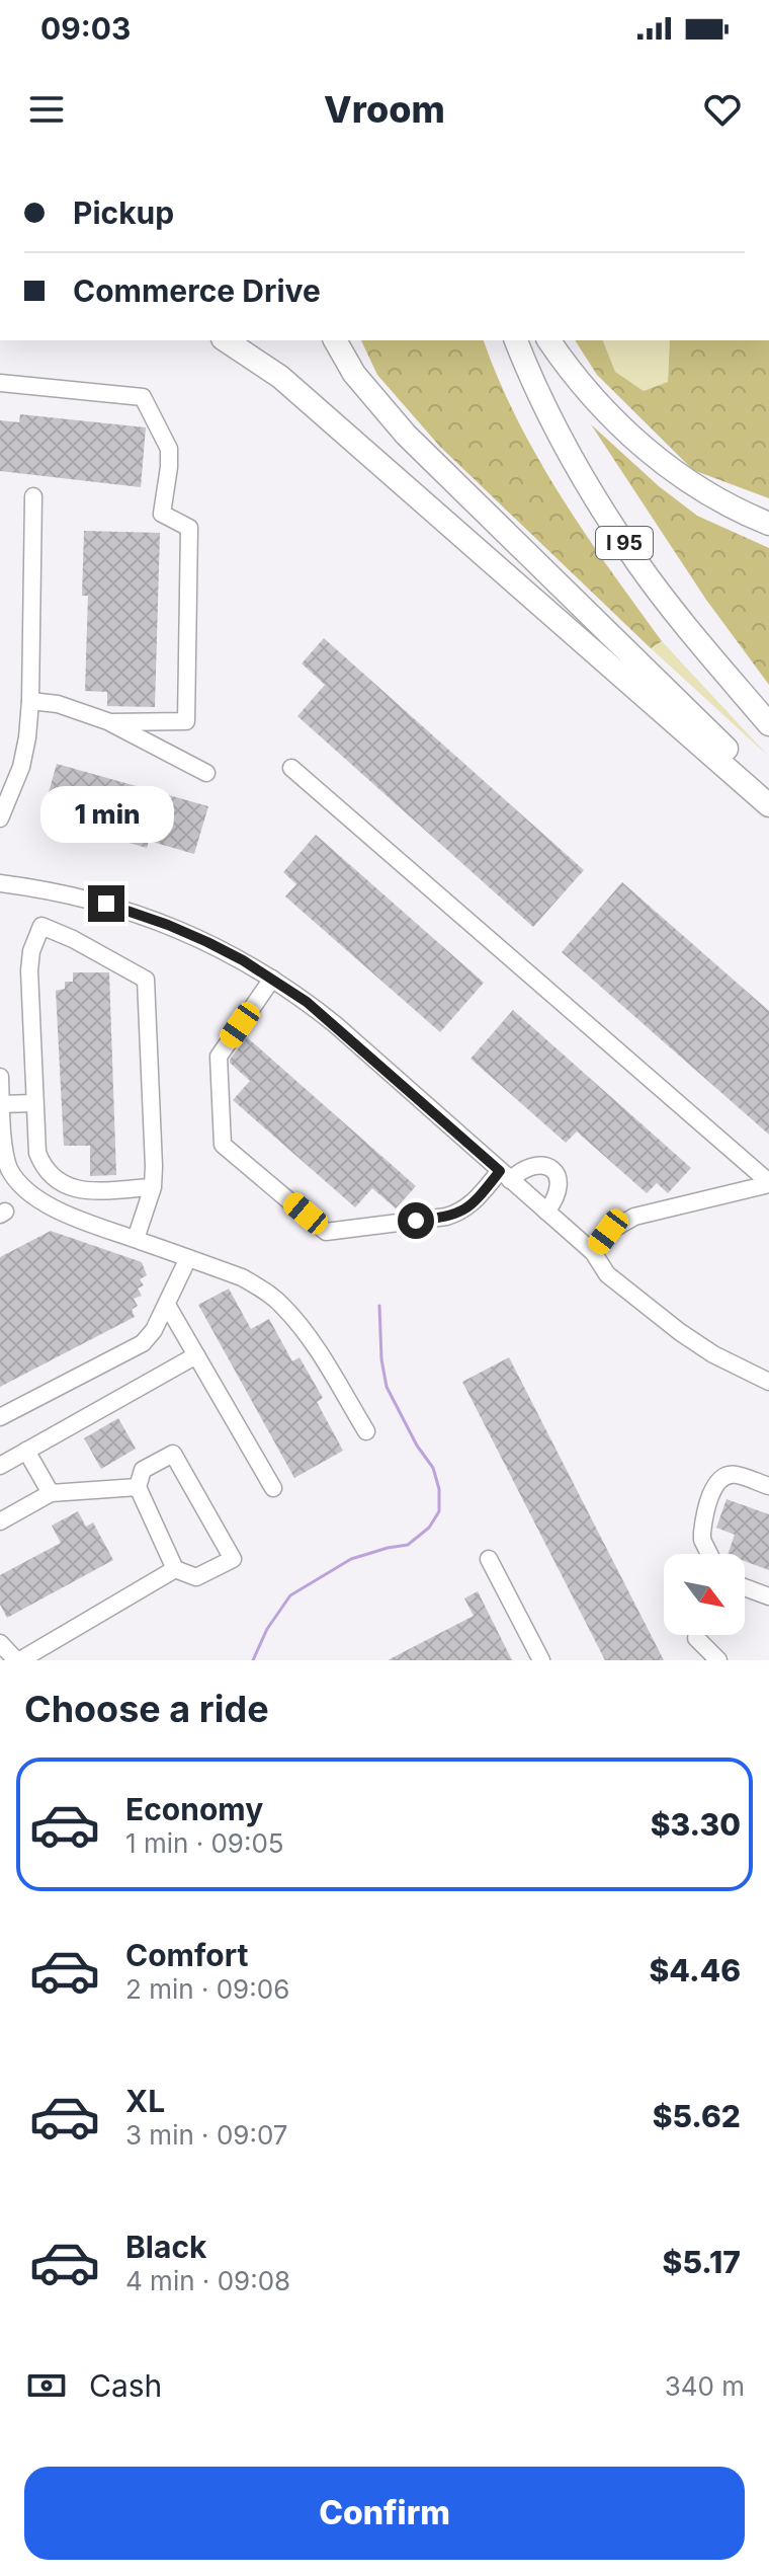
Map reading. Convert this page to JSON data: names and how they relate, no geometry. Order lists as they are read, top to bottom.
{
  "streets": {
    "highway": ["I 95"]
  },
  "north": "bottom right",
  "page": {
    "status": "09:03",
    "header": "Vroom",
    "banner": ["Pickup", "Commerce Drive"],
    "bubble": "1 min",
    "heading": "Choose a ride",
    "list": [
      {
        "name": "Economy",
        "note": "1 min · 09:05",
        "value": "$3.30"
      },
      {
        "name": "Comfort",
        "note": "2 min · 09:06",
        "value": "$4.46"
      },
      {
        "name": "XL",
        "note": "3 min · 09:07",
        "value": "$5.62"
      },
      {
        "name": "Black",
        "note": "4 min · 09:08",
        "value": "$5.17"
      }
    ],
    "pay": ["Cash", "340 m"],
    "buttons": "Confirm"
  }
}
